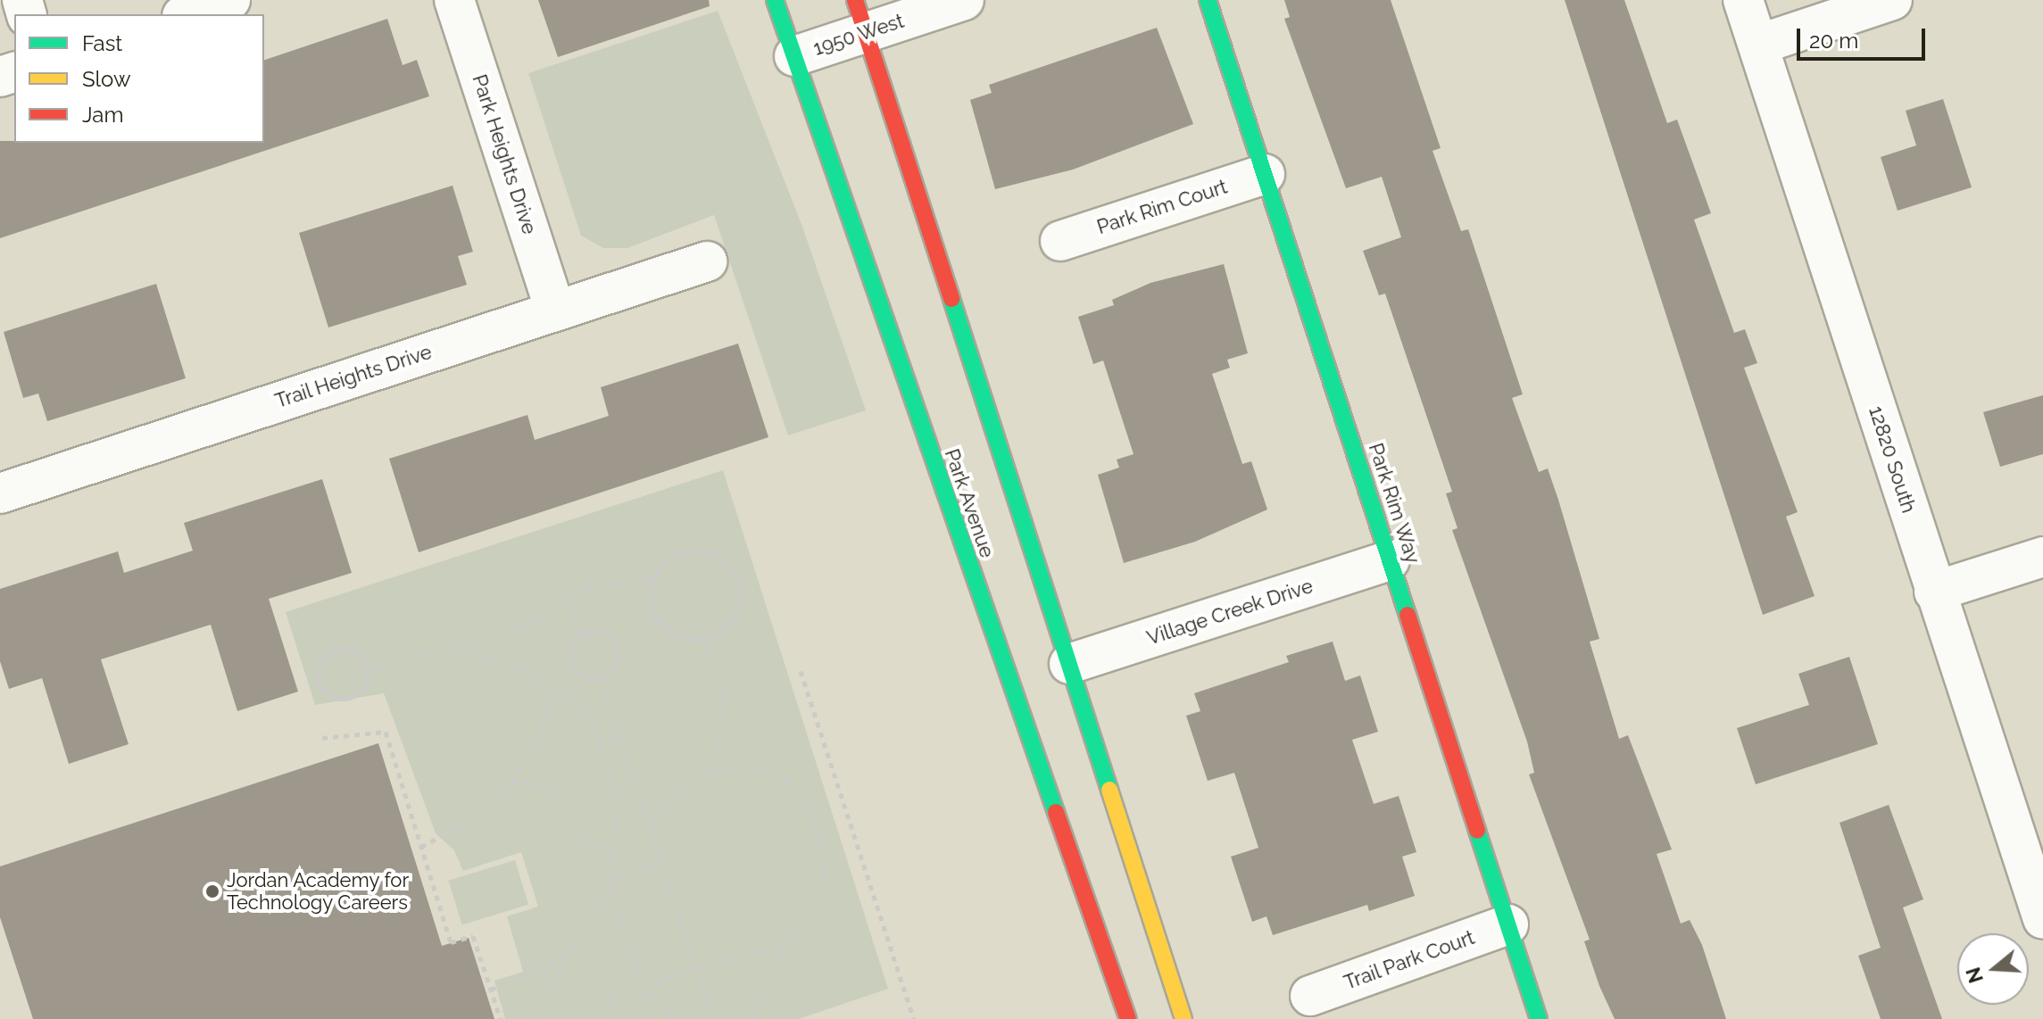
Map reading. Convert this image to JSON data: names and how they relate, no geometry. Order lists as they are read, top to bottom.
{
  "streets": {
    "street": [
      "1950 West",
      "Park Heights Drive",
      "Park Rim Court",
      "Trail Heights Drive",
      "12820 South",
      "Park Avenue",
      "Park Rim Way",
      "Village Creek Drive",
      "Trail Park Court"
    ]
  },
  "crossings": [
    ["1950 West", "Park Avenue"],
    ["Park Heights Drive", "Trail Heights Drive"],
    ["Park Rim Court", "Park Rim Way"],
    ["Park Rim Way", "Village Creek Drive"],
    ["Park Rim Way", "Trail Park Court"]
  ],
  "places": ["Jordan Academy for Technology Careers"],
  "legend": ["Fast", "Slow", "Jam"],
  "scale_bar": "20 m",
  "north": "left"
}
